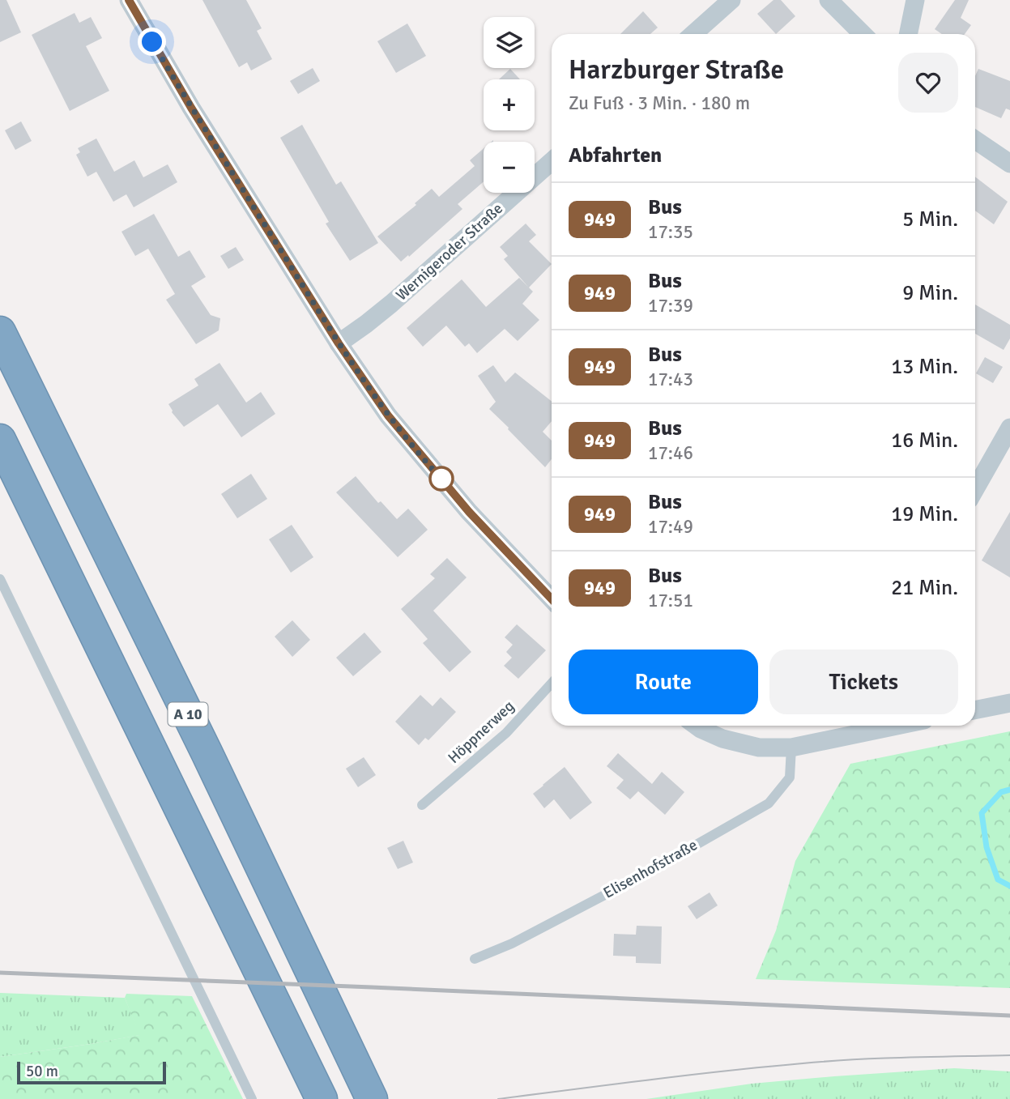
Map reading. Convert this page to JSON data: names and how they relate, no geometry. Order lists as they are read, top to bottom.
{
  "streets": {
    "highway": ["A 10"],
    "street": ["Wernigeroder Straße"],
    "lane": ["Höppnerweg", "Elisenhofstraße"]
  },
  "lines": ["bus line 949"],
  "scale_bar": "50 m",
  "page": {
    "map_buttons": ["+", "−"],
    "heading": [
      ["Harzburger Straße", "Zu Fuß · 3 Min. · 180 m"],
      "Abfahrten"
    ],
    "list": [
      {
        "mark": "949",
        "name": "Bus",
        "note": "17:35",
        "value": "5 Min."
      },
      {
        "mark": "949",
        "name": "Bus",
        "note": "17:39",
        "value": "9 Min."
      },
      {
        "mark": "949",
        "name": "Bus",
        "note": "17:43",
        "value": "13 Min."
      },
      {
        "mark": "949",
        "name": "Bus",
        "note": "17:46",
        "value": "16 Min."
      },
      {
        "mark": "949",
        "name": "Bus",
        "note": "17:49",
        "value": "19 Min."
      },
      {
        "mark": "949",
        "name": "Bus",
        "note": "17:51",
        "value": "21 Min."
      }
    ],
    "buttons": ["Route", "Tickets"],
    "scale": "50 m"
  }
}
